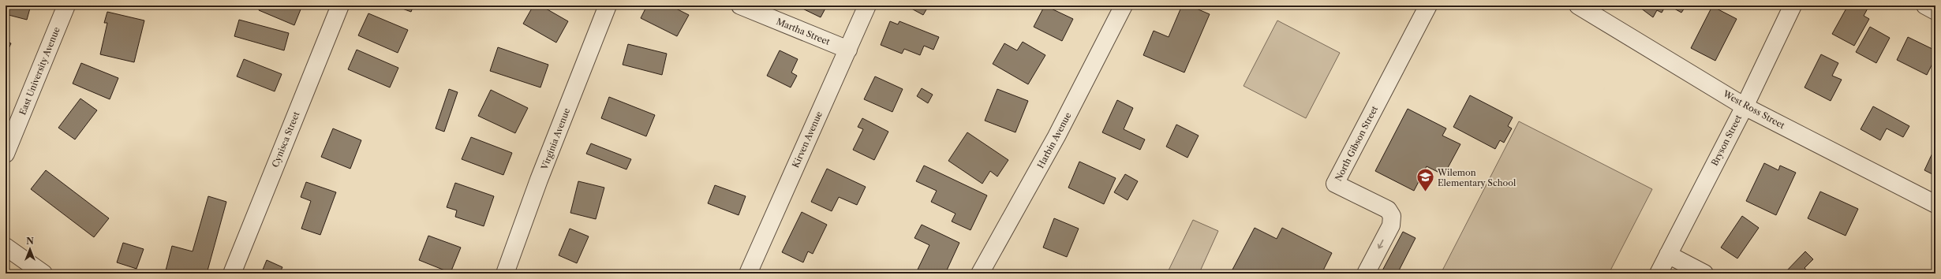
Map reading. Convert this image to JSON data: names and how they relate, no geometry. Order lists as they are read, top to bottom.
{
  "streets": {
    "street": [
      "Martha Street",
      "East University Avenue",
      "West Ross Street",
      "Virginia Avenue",
      "Cynisca Street",
      "Kirven Avenue",
      "Harbin Avenue",
      "Bryson Street",
      "North Gibson Street"
    ]
  },
  "crossings": [
    ["Martha Street", "Kirven Avenue"],
    ["West Ross Street", "Bryson Street"]
  ],
  "one_way": ["North Gibson Street"],
  "places": {
    "school or university": ["Wilemon Elementary School"]
  },
  "north": "top"
}
